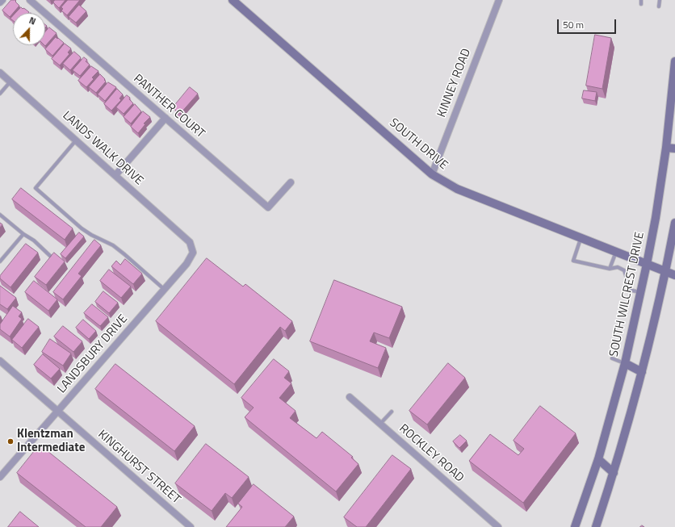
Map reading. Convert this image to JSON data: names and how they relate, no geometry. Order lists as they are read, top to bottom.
{
  "streets": {
    "main road": ["SOUTH DRIVE", "SOUTH WILCREST DRIVE"],
    "street": [
      "KINNEY ROAD",
      "PANTHER COURT",
      "LANDS WALK DRIVE",
      "LANDSBURY DRIVE",
      "ROCKLEY ROAD",
      "KINGHURST STREET"
    ]
  },
  "crossings": [
    ["KINNEY ROAD", "SOUTH DRIVE"],
    ["SOUTH DRIVE", "SOUTH WILCREST DRIVE"],
    ["LANDS WALK DRIVE", "LANDSBURY DRIVE"],
    ["LANDSBURY DRIVE", "KINGHURST STREET"]
  ],
  "places": ["Klentzman Intermediate"],
  "scale_bar": "50 m",
  "north": "top"
}
